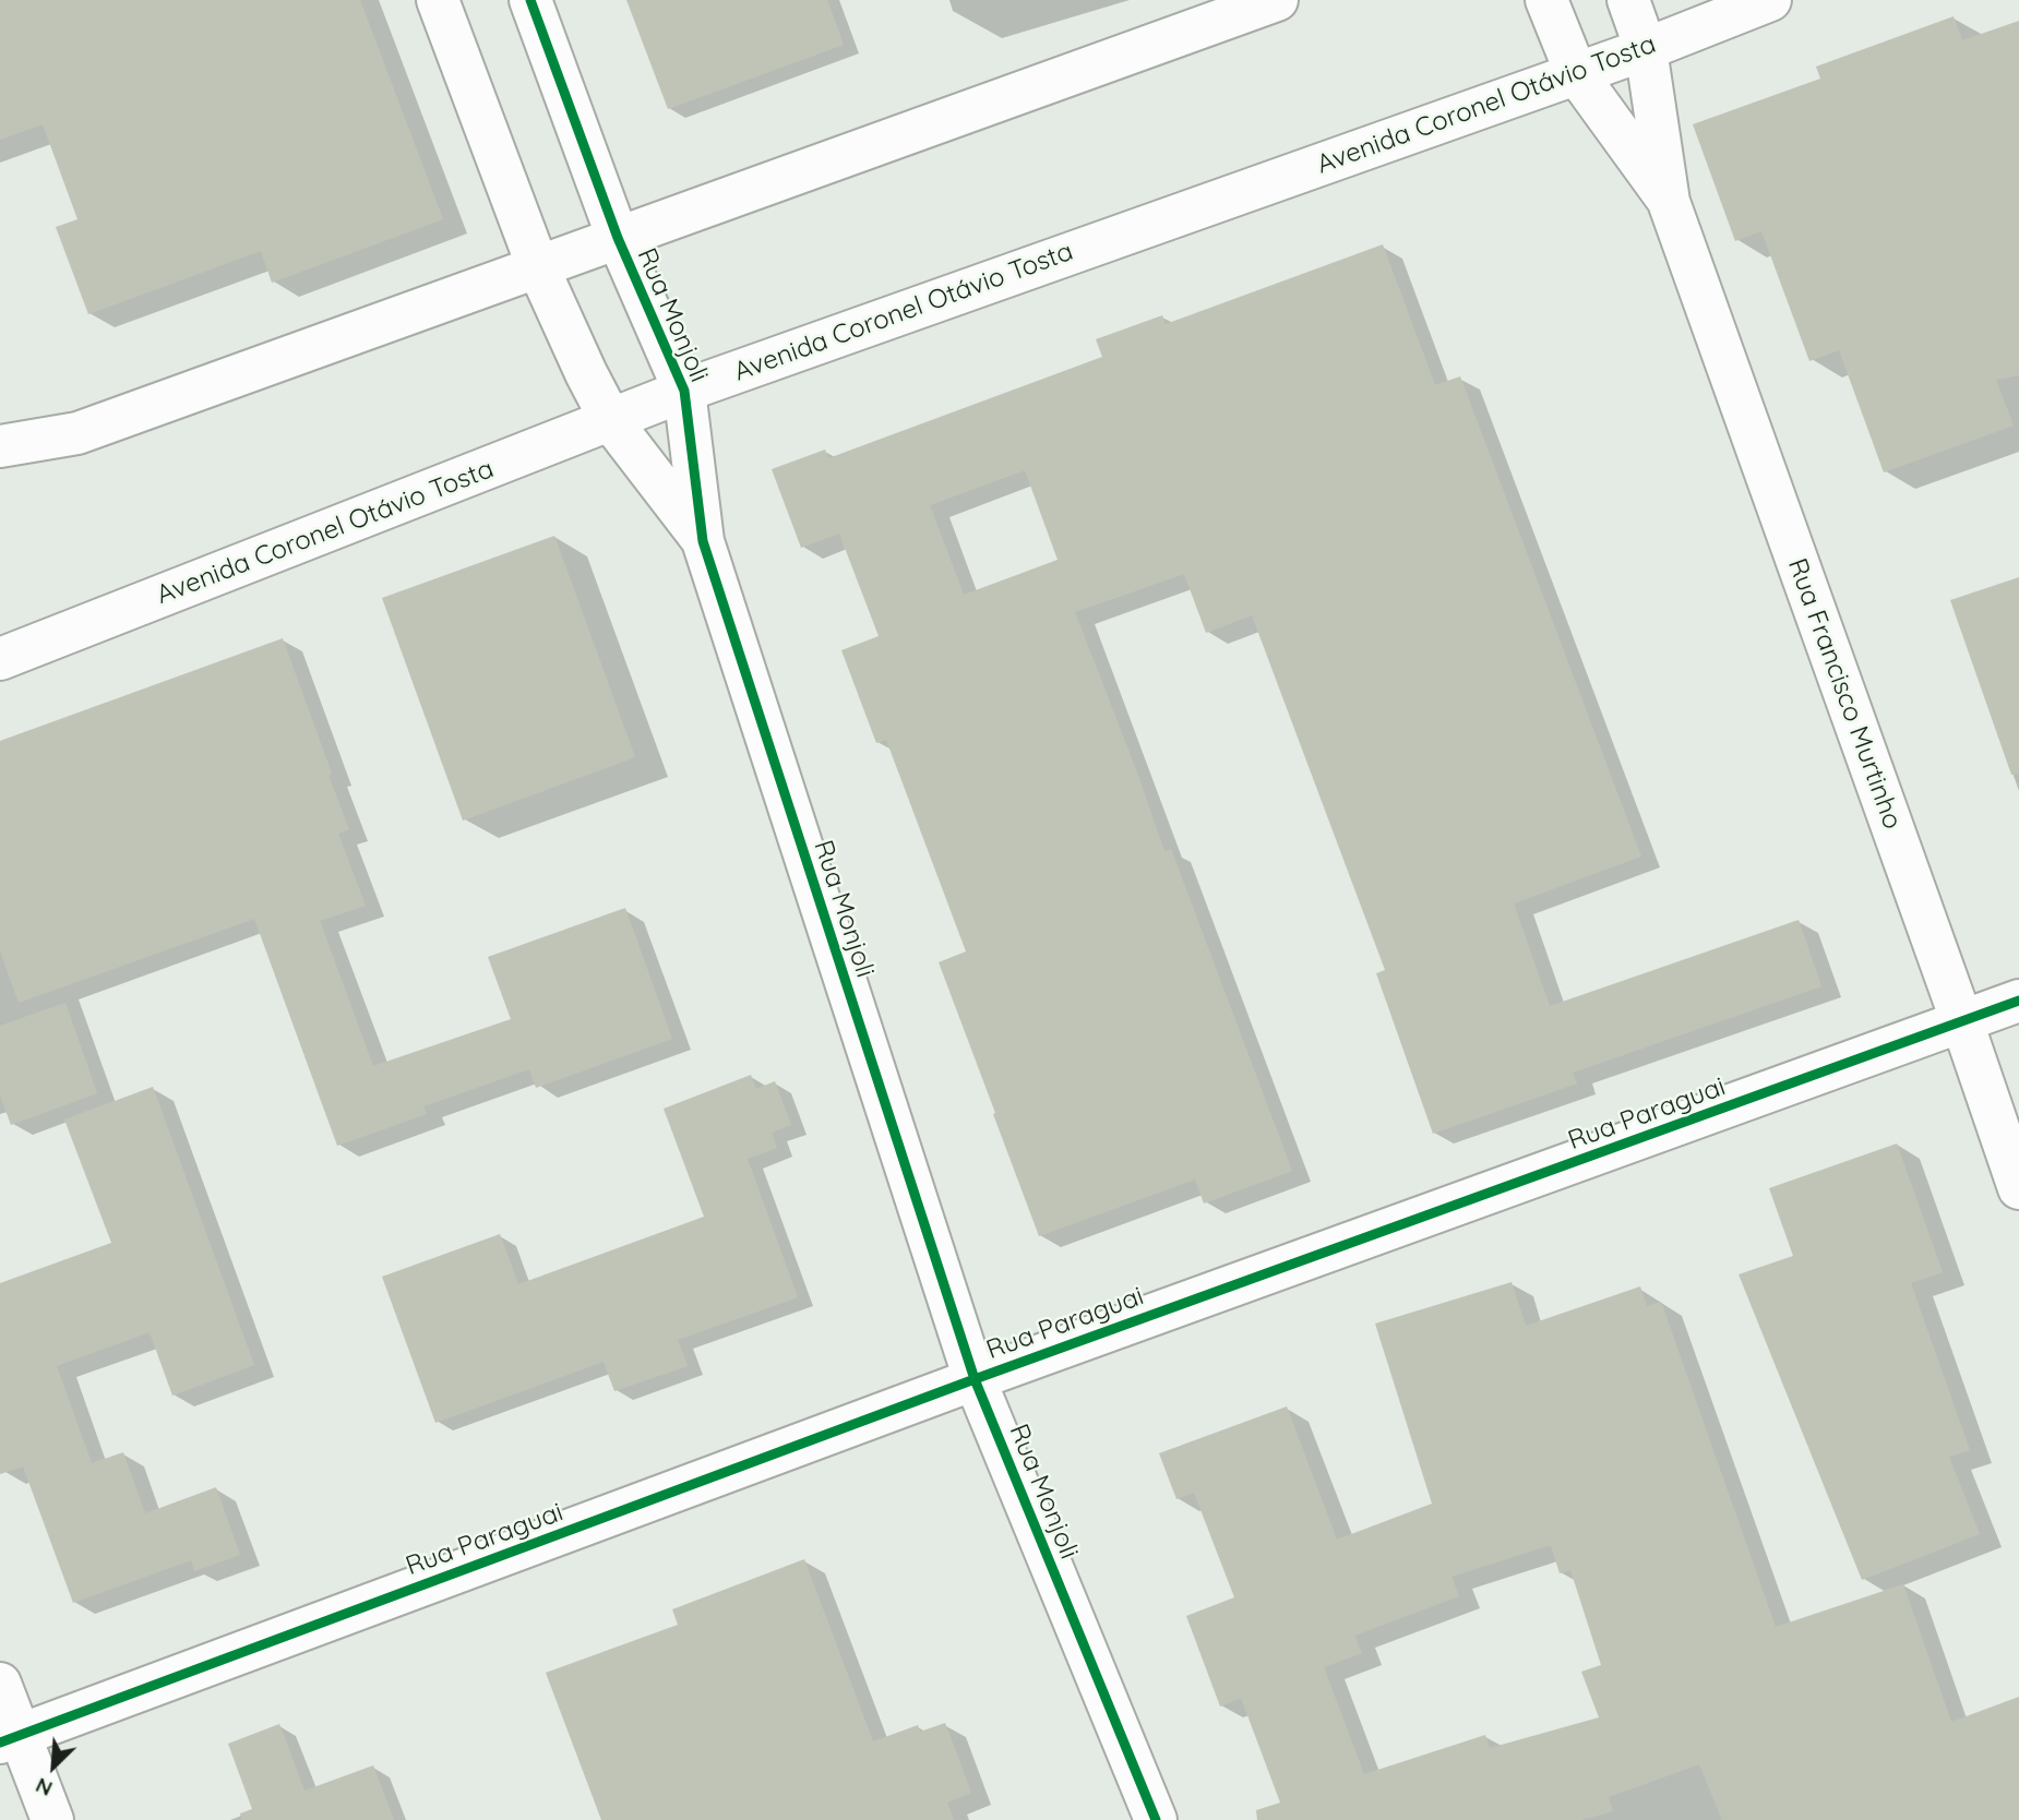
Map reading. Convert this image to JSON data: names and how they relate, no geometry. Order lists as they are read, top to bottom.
{
  "streets": {
    "street": [
      "Avenida Coronel Otávio Tosta",
      "Rua Monjoli",
      "Rua Francisco Murtinho",
      "Rua Paraguai"
    ]
  },
  "crossings": [
    ["Avenida Coronel Otávio Tosta", "Rua Monjoli"],
    ["Avenida Coronel Otávio Tosta", "Rua Francisco Murtinho"],
    ["Rua Monjoli", "Rua Paraguai"],
    ["Rua Francisco Murtinho", "Rua Paraguai"]
  ],
  "north": "bottom left"
}
